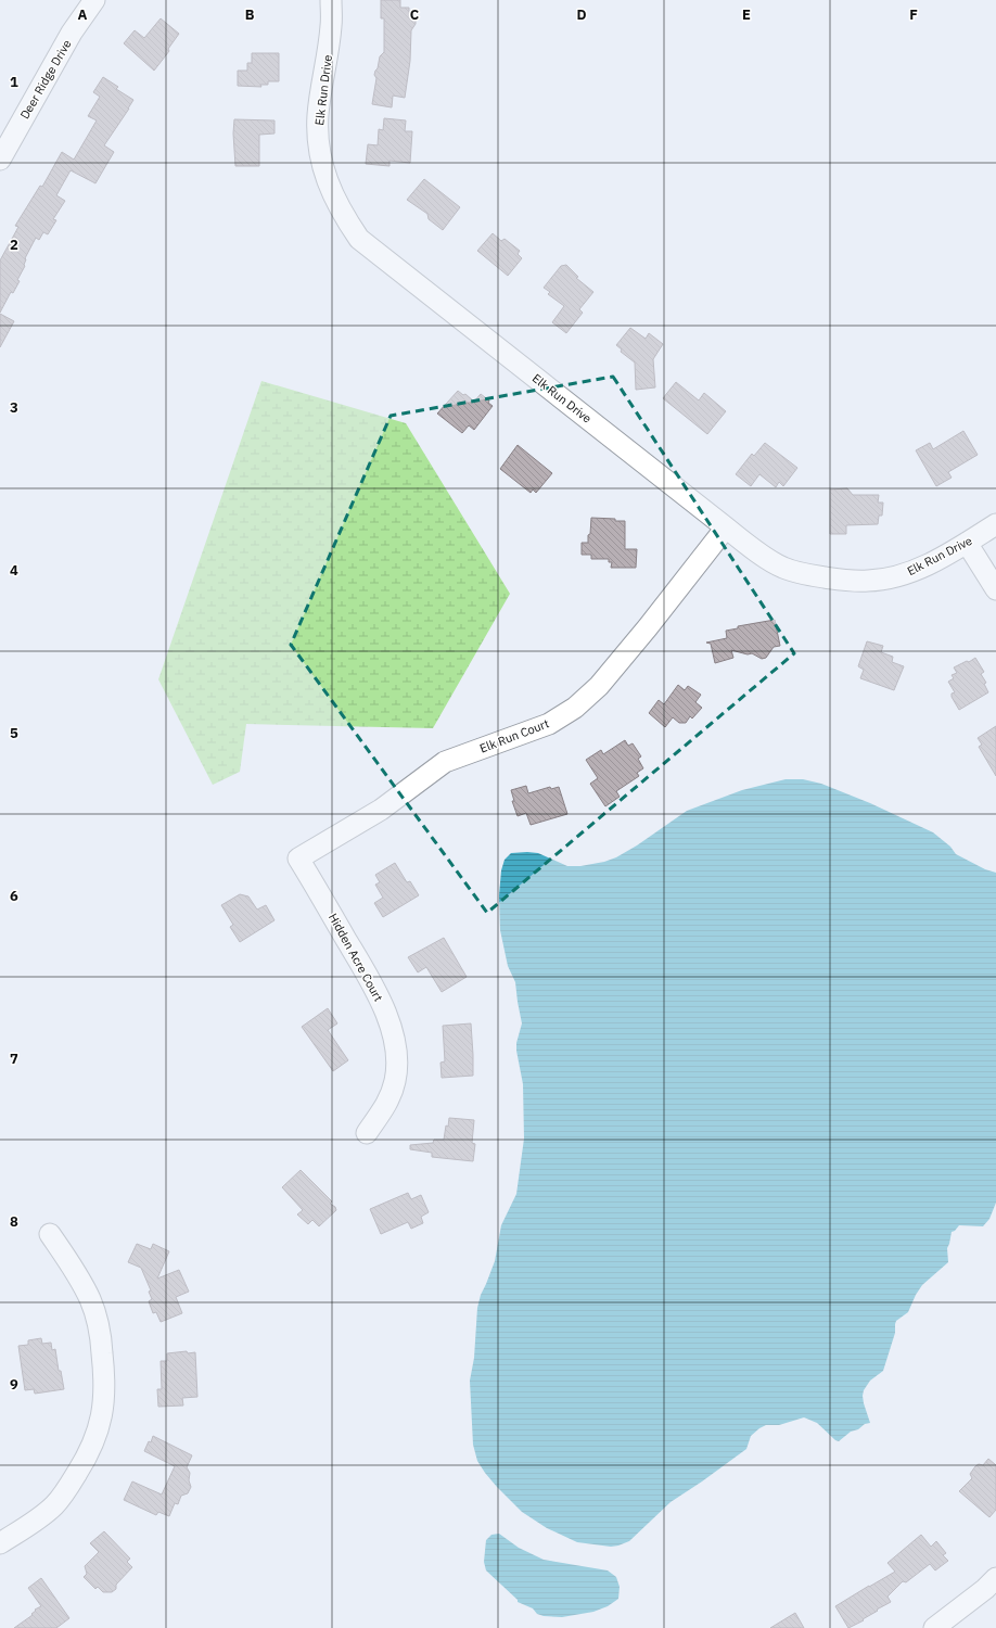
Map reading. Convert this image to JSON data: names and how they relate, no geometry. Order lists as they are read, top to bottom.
{
  "streets": {
    "street": [
      "Deer Ridge Drive",
      "Elk Run Drive",
      "Elk Run Court",
      "Hidden Acre Court"
    ]
  },
  "crossings": [
    ["Elk Run Drive", "Elk Run Court"],
    ["Elk Run Court", "Hidden Acre Court"]
  ],
  "grid": {
    "columns": [
      "A",
      "B",
      "C",
      "D",
      "E",
      "F"
    ],
    "rows": [
      "1",
      "2",
      "3",
      "4",
      "5",
      "6",
      "7",
      "8",
      "9"
    ]
  }
}
